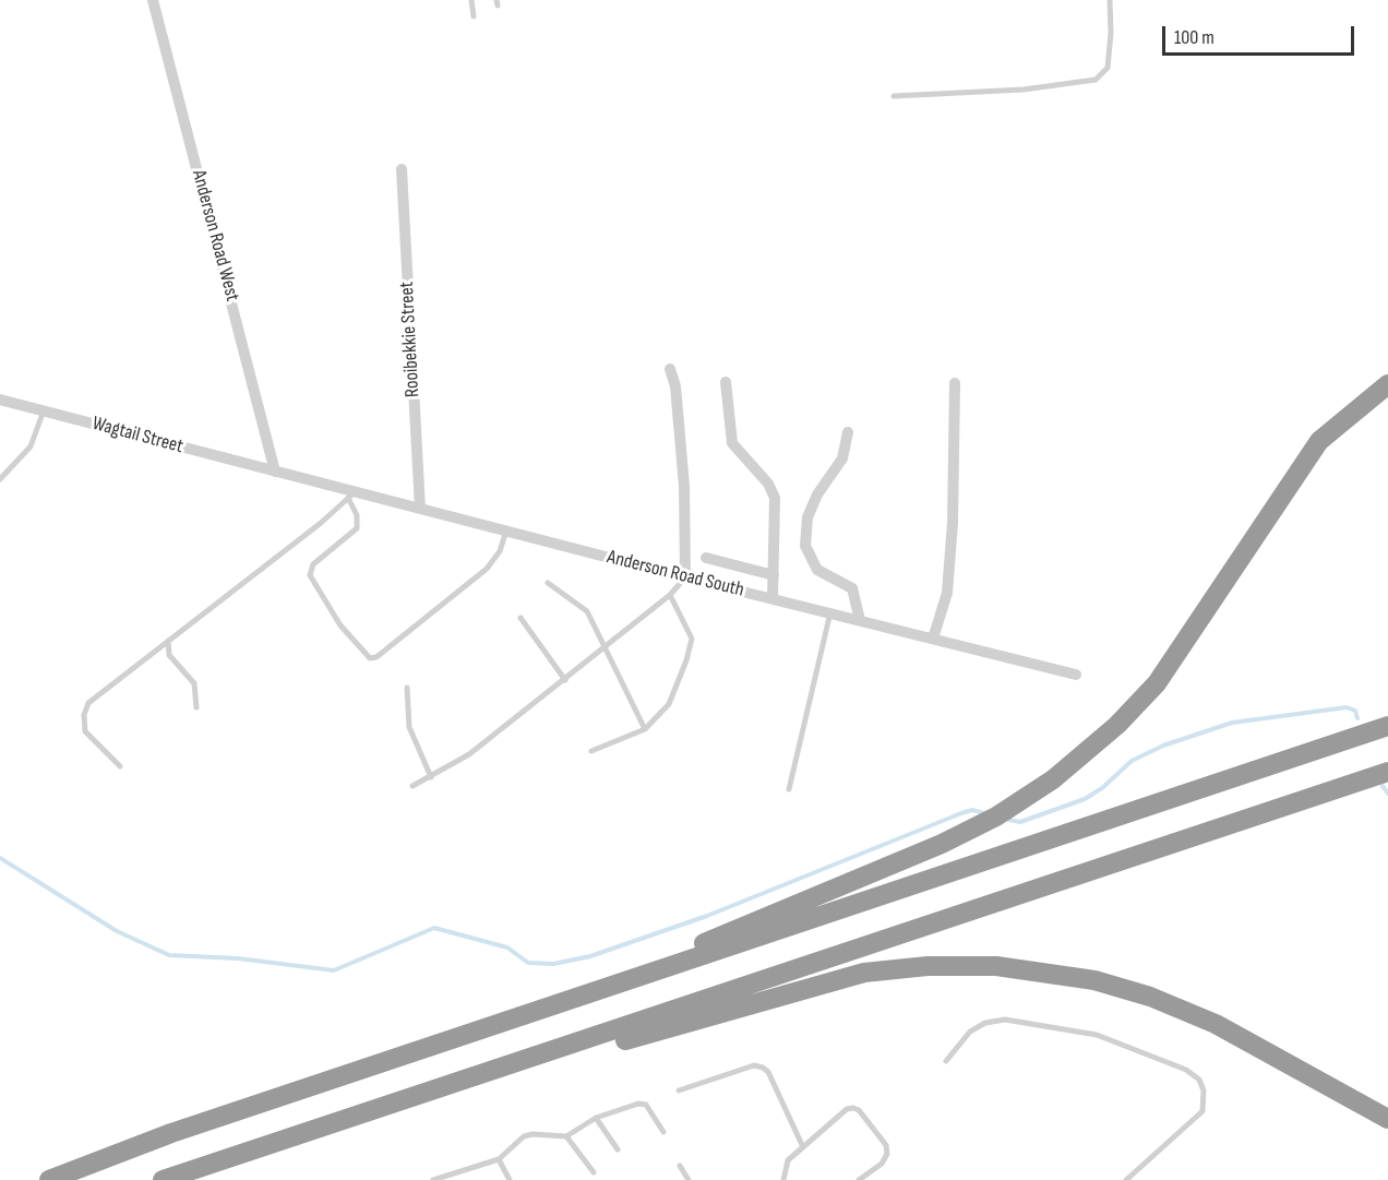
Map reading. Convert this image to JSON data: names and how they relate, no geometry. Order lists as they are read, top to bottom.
{
  "streets": {
    "street": [
      "Anderson Road West",
      "Rooibekkie Street",
      "Wagtail Street",
      "Anderson Road South"
    ]
  },
  "crossings": [
    ["Anderson Road West", "Wagtail Street"],
    ["Anderson Road West", "Anderson Road South"],
    ["Rooibekkie Street", "Anderson Road South"],
    ["Wagtail Street", "Anderson Road South"]
  ],
  "scale_bar": "100 m"
}
